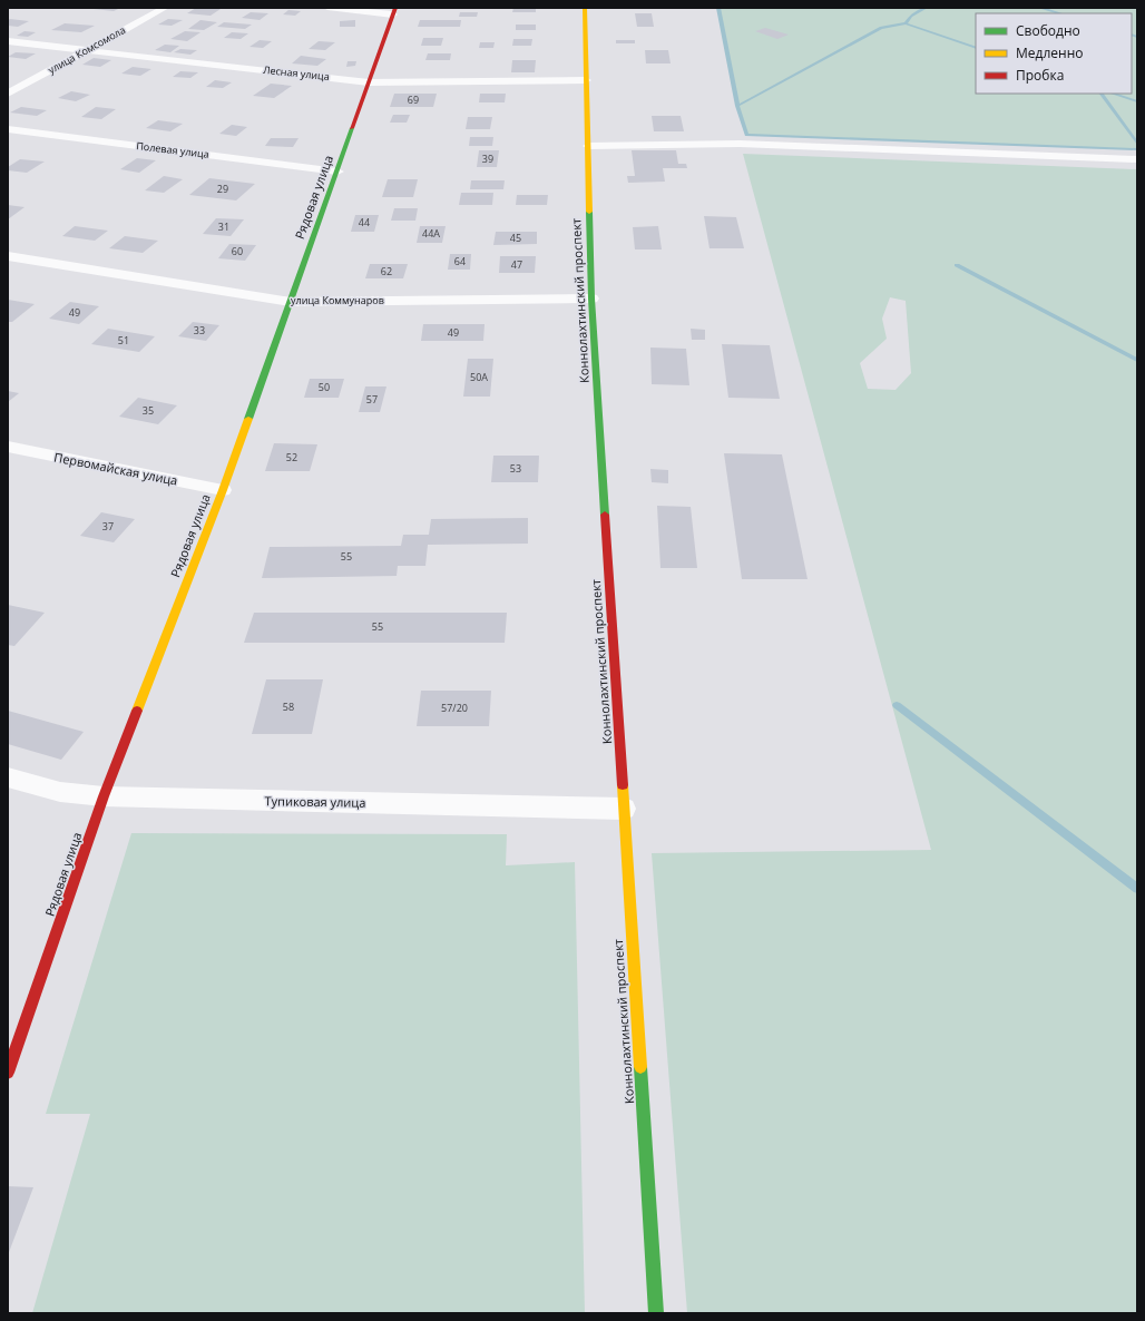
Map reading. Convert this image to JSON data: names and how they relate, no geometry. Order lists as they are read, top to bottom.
{
  "streets": {
    "main road": ["Рядовая улица", "Коннолахтинский проспект"],
    "street": [
      "улица Комсомола",
      "Лесная улица",
      "Полевая улица",
      "улица Коммунаров",
      "Первомайская улица",
      "Тупиковая улица"
    ]
  },
  "crossings": [
    ["улица Комсомола", "Лесная улица"],
    ["Лесная улица", "Рядовая улица"],
    ["Лесная улица", "Коннолахтинский проспект"],
    ["Полевая улица", "Рядовая улица"],
    ["Рядовая улица", "улица Коммунаров"],
    ["Рядовая улица", "Первомайская улица"],
    ["Рядовая улица", "Тупиковая улица"],
    ["улица Коммунаров", "Коннолахтинский проспект"],
    ["Коннолахтинский проспект", "Тупиковая улица"]
  ],
  "house_numbers": [
    "69",
    "39",
    "29",
    "44",
    "31",
    "44А",
    "45",
    "60",
    "64",
    "47",
    "62",
    "49",
    "33",
    "49",
    "51",
    "50А",
    "50",
    "57",
    "35",
    "52",
    "53",
    "37",
    "55",
    "55",
    "58",
    "57/20"
  ],
  "legend": ["Свободно", "Медленно", "Пробка"]
}
